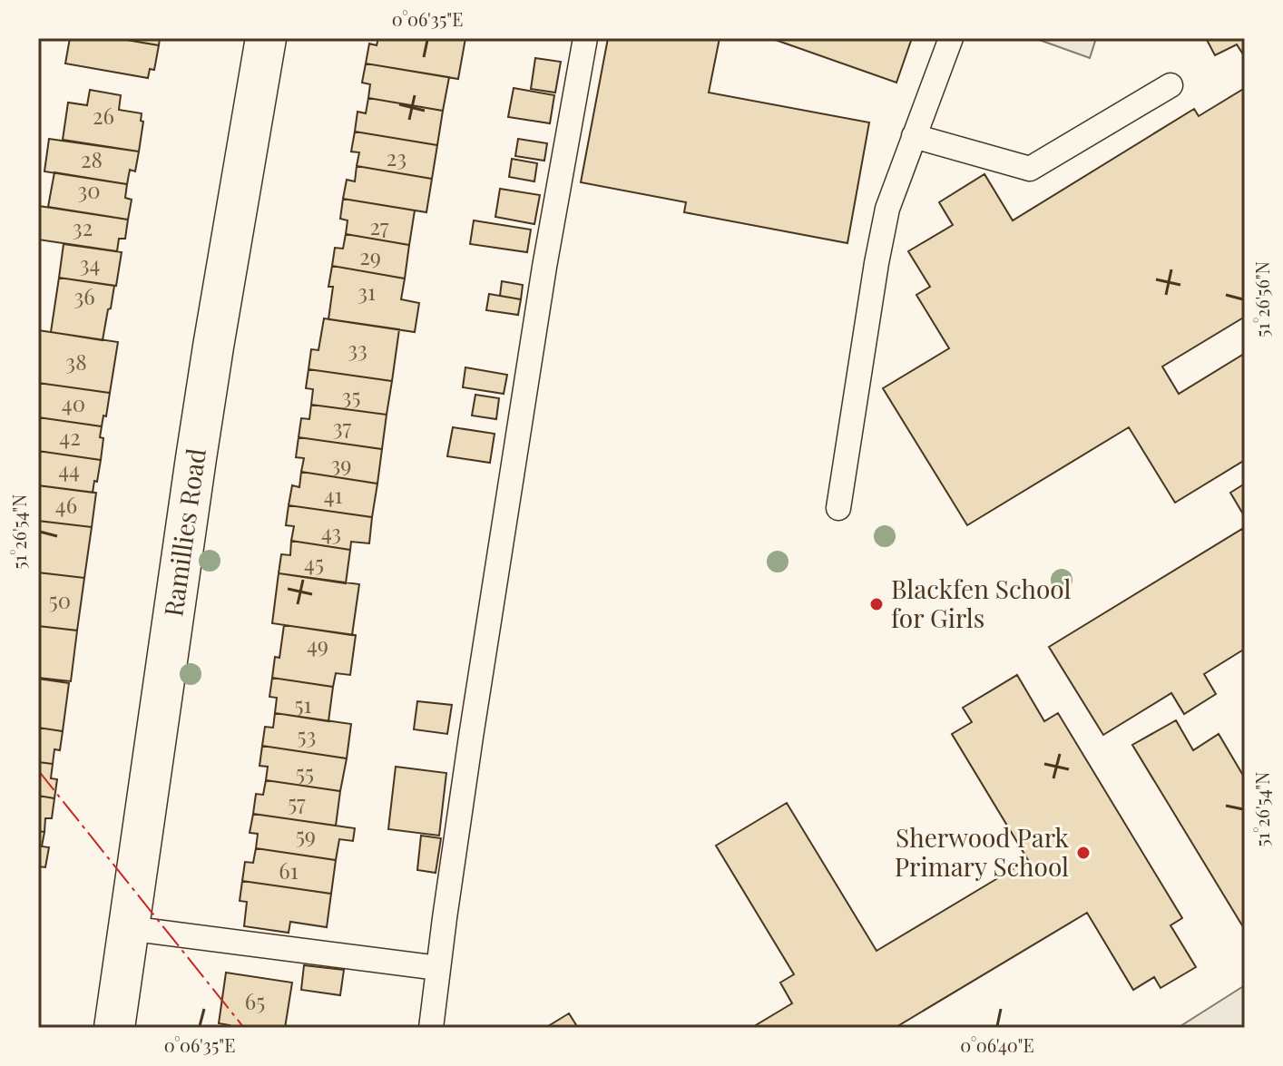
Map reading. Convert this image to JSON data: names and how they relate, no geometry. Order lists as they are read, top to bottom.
{
  "streets": {
    "street": ["Ramillies Road"]
  },
  "places": ["Blackfen School for Girls", "Sherwood Park Primary School"],
  "house_numbers": [
    "26",
    "23",
    "28",
    "30",
    "27",
    "32",
    "29",
    "34",
    "31",
    "36",
    "33",
    "38",
    "35",
    "40",
    "37",
    "42",
    "39",
    "44",
    "41",
    "46",
    "43",
    "45",
    "50",
    "49",
    "51",
    "53",
    "55",
    "57",
    "59",
    "61",
    "65"
  ],
  "coordinates": [
    "0°06'35\"E",
    "51°26'56\"N",
    "51°26'54\"N",
    "0°06'40\"E"
  ]
}
